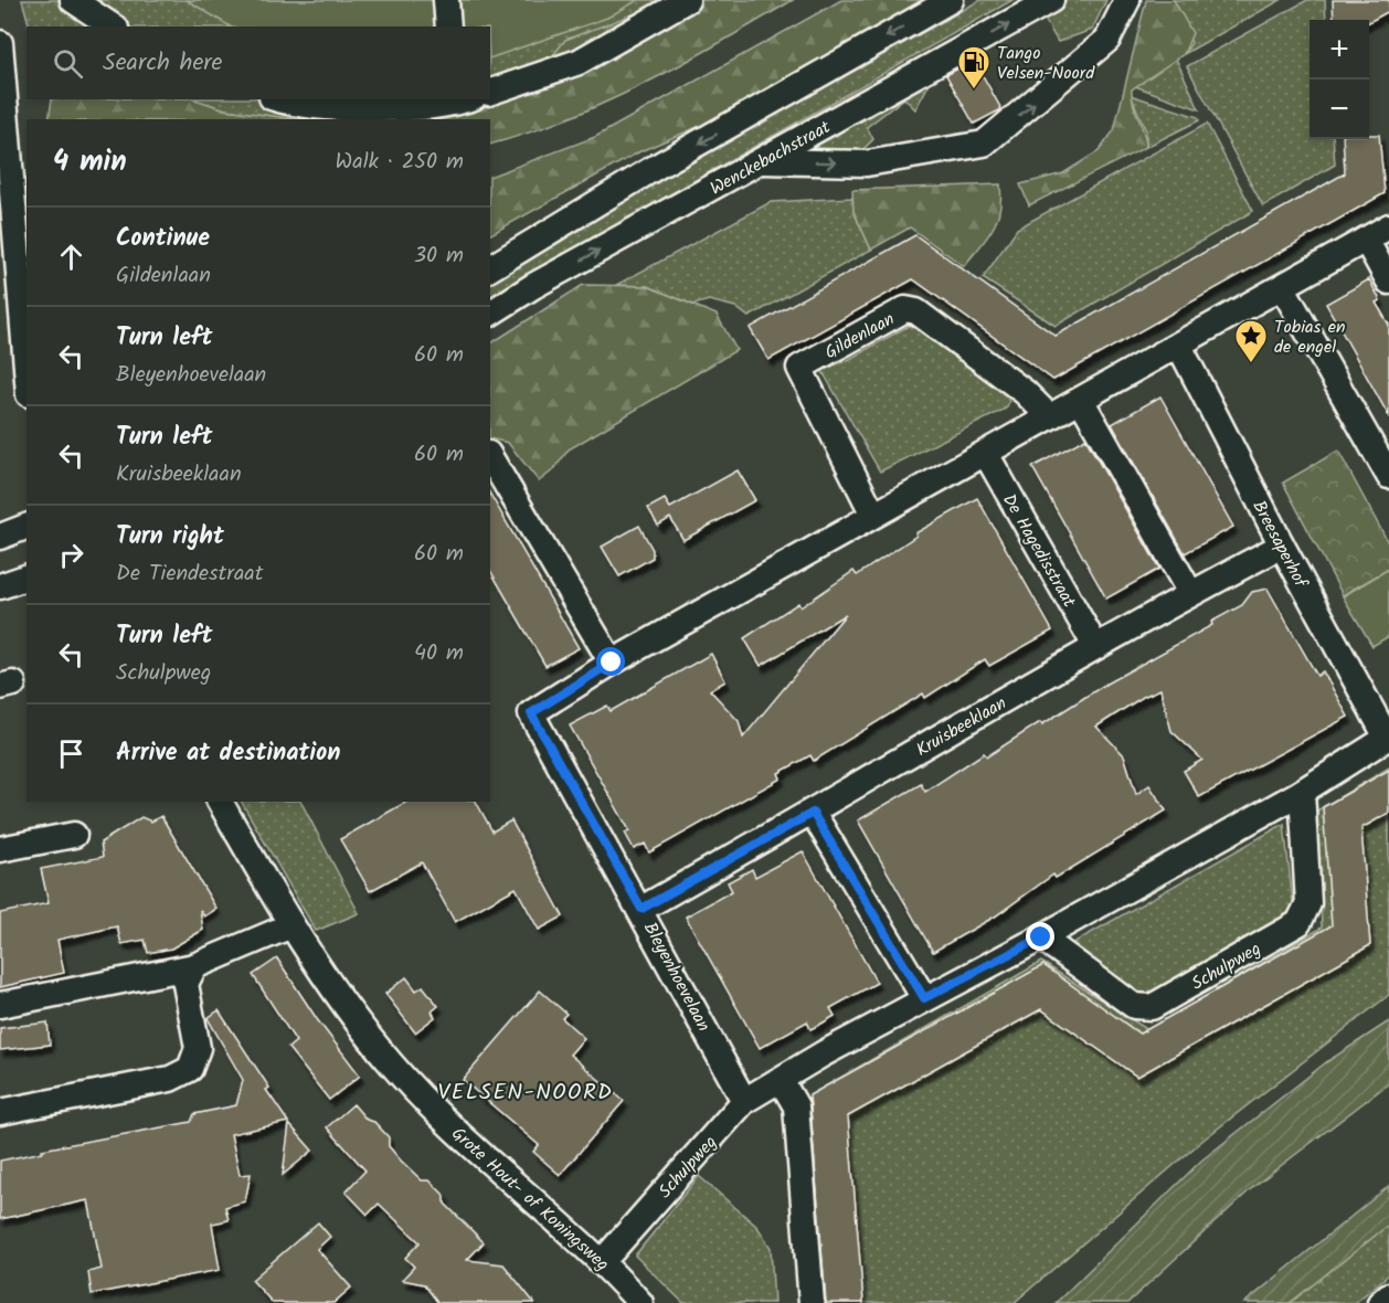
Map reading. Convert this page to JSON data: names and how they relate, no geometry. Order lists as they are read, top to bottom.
{
  "streets": {
    "street": [
      "Wenckebachstraat",
      "Gildenlaan",
      "Breesaperhof",
      "De Hagedisstraat",
      "Kruisbeeklaan",
      "Schulpweg",
      "Bleyenhoevelaan",
      "Grote Hout- of Koningsweg"
    ]
  },
  "crossings": [
    ["Breesaperhof", "Kruisbeeklaan"],
    ["Breesaperhof", "Schulpweg"],
    ["De Hagedisstraat", "Kruisbeeklaan"],
    ["Kruisbeeklaan", "Bleyenhoevelaan"],
    ["Schulpweg", "Bleyenhoevelaan"],
    ["Schulpweg", "Grote Hout- of Koningsweg"]
  ],
  "districts": ["VELSEN-NOORD"],
  "places": {
    "fuel station": ["Tango Velsen-Noord"],
    "place": ["Tobias en de engel"]
  },
  "page": {
    "map_buttons": ["+", "−"],
    "search": "Search here",
    "heading": ["4 min", "Walk · 250 m"],
    "list": [
      ["Continue", "Gildenlaan", "30 m"],
      ["Turn left", "Bleyenhoevelaan", "60 m"],
      ["Turn left", "Kruisbeeklaan", "60 m"],
      ["Turn right", "De Tiendestraat", "60 m"],
      ["Turn left", "Schulpweg", "40 m"],
      "Arrive at destination"
    ]
  }
}
